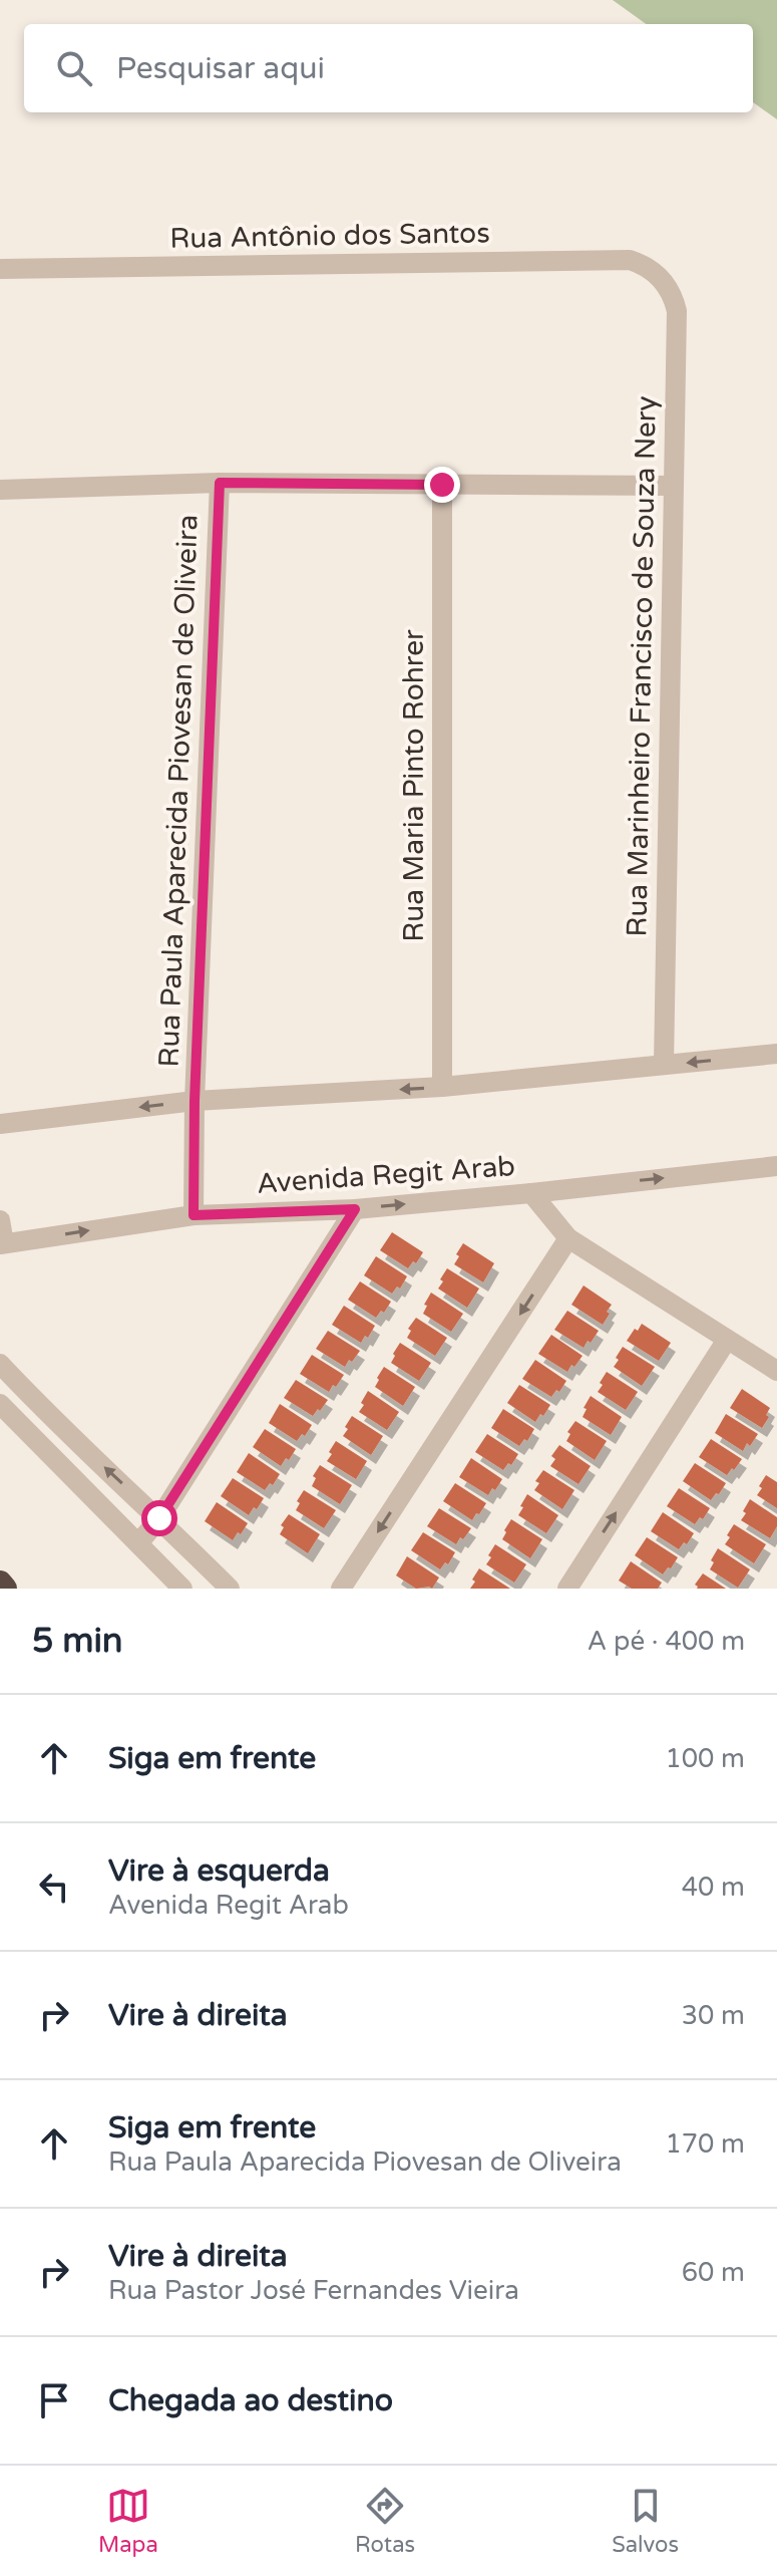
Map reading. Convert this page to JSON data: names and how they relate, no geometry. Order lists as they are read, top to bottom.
{
  "streets": {
    "street": [
      "Rua Antônio dos Santos",
      "Rua Marinheiro Francisco de Souza Nery",
      "Rua Maria Pinto Rohrer",
      "Rua Paula Aparecida Piovesan de Oliveira",
      "Avenida Regit Arab"
    ]
  },
  "crossings": [
    ["Rua Antônio dos Santos", "Rua Marinheiro Francisco de Souza Nery"],
    ["Rua Paula Aparecida Piovesan de Oliveira", "Avenida Regit Arab"]
  ],
  "page": {
    "search": "Pesquisar aqui",
    "heading": ["5 min", "A pé · 400 m"],
    "list": [
      ["Siga em frente", "100 m"],
      ["Vire à esquerda", "Avenida Regit Arab", "40 m"],
      ["Vire à direita", "30 m"],
      ["Siga em frente", "Rua Paula Aparecida Piovesan de Oliveira", "170 m"],
      ["Vire à direita", "Rua Pastor José Fernandes Vieira", "60 m"],
      "Chegada ao destino"
    ],
    "nav": ["Mapa", "Rotas", "Salvos"]
  }
}
